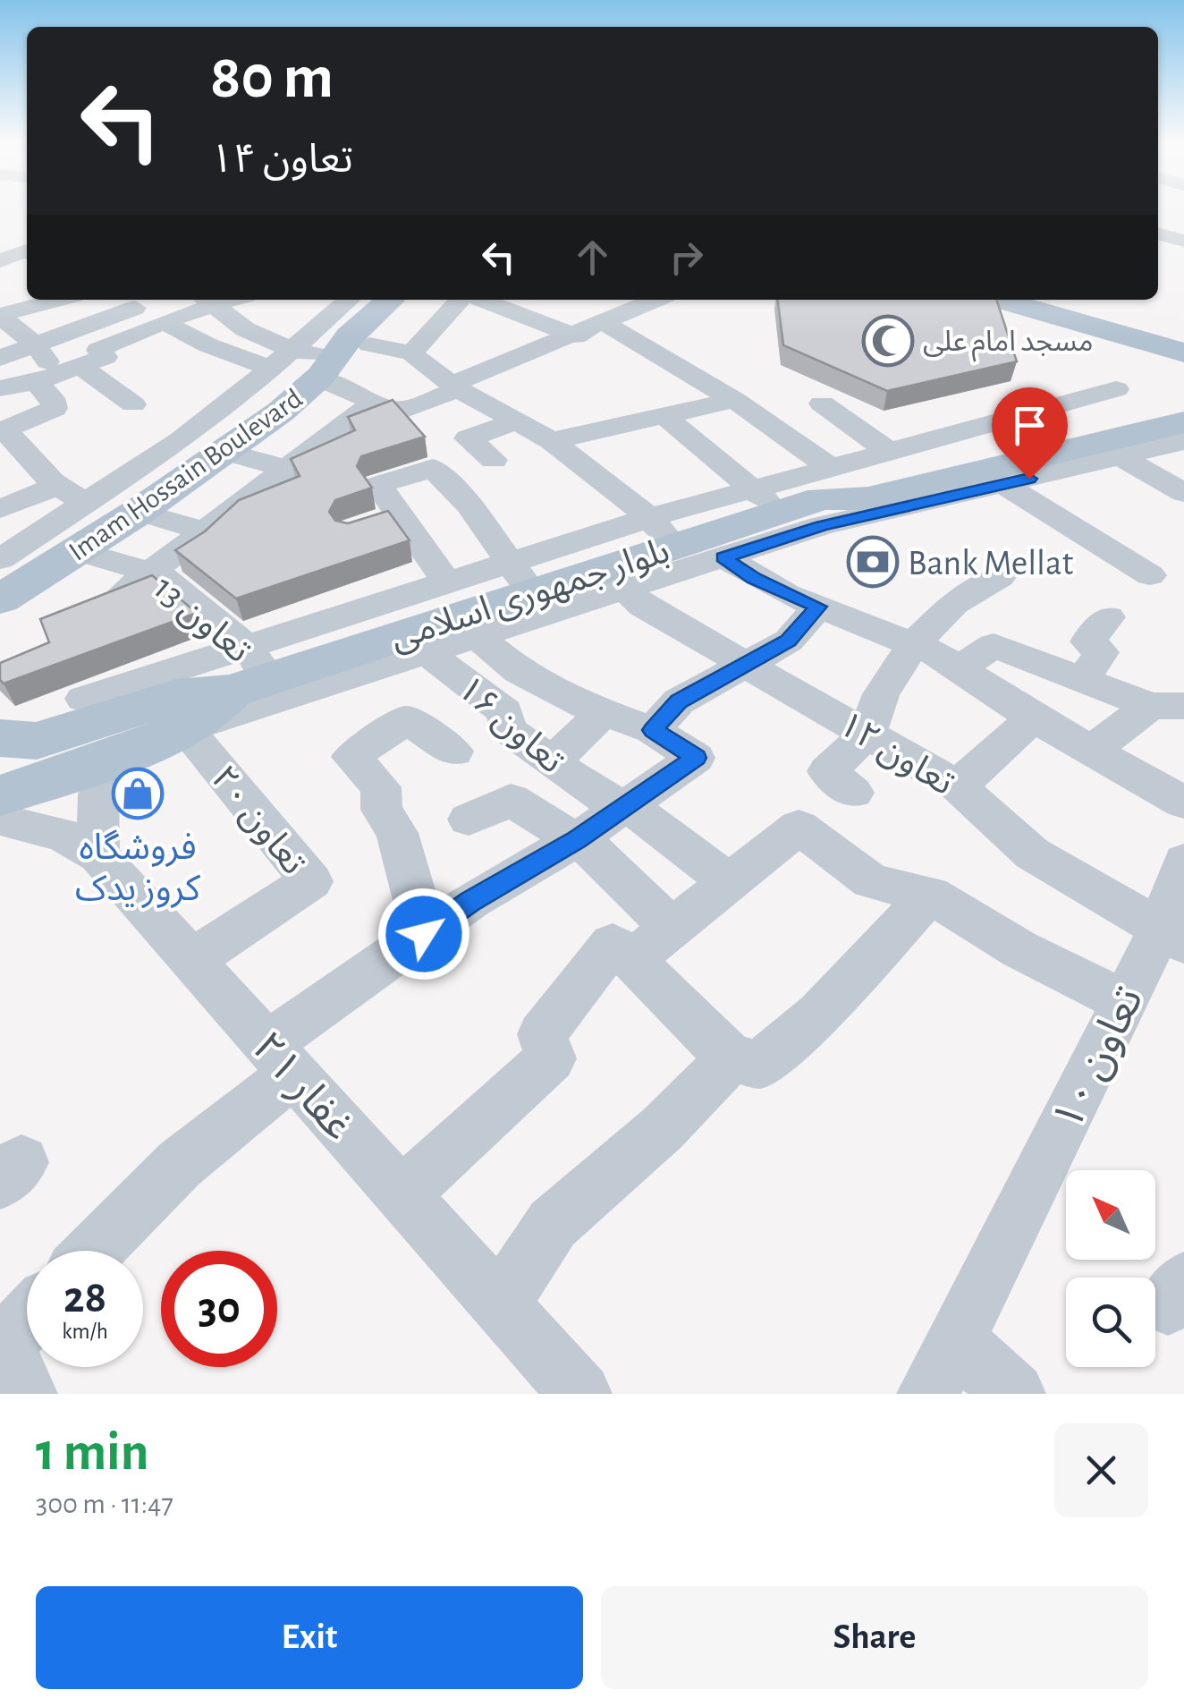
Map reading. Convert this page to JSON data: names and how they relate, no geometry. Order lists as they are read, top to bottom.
{
  "streets": {
    "main road": ["Imam Hossain Boulevard", "بلوار جمهوری اسلامی"],
    "street": [
      "تعاون 13",
      "تعاون ۱۶",
      "تعاون ۱۲",
      "تعاون ۲۰",
      "تعاون ۱۰",
      "غفار ۲۱"
    ]
  },
  "crossings": [
    ["Imam Hossain Boulevard", "تعاون 13"],
    ["بلوار جمهوری اسلامی", "تعاون 13"],
    ["بلوار جمهوری اسلامی", "تعاون ۱۶"],
    ["بلوار جمهوری اسلامی", "تعاون ۲۰"],
    ["تعاون ۱۲", "تعاون ۱۰"],
    ["تعاون ۲۰", "غفار ۲۱"]
  ],
  "places": {
    "mosque": ["مسجد امام علی"],
    "bank": ["Bank Mellat"],
    "shop": ["فروشگاه کروز یدک"]
  },
  "north": "top left",
  "page": {
    "turn": ["80 m", "تعاون ۱۴"],
    "speed": "28 km/h",
    "limit": "30",
    "heading": ["1 min", "300 m · 11:47"],
    "buttons": ["Exit", "Share"]
  }
}
